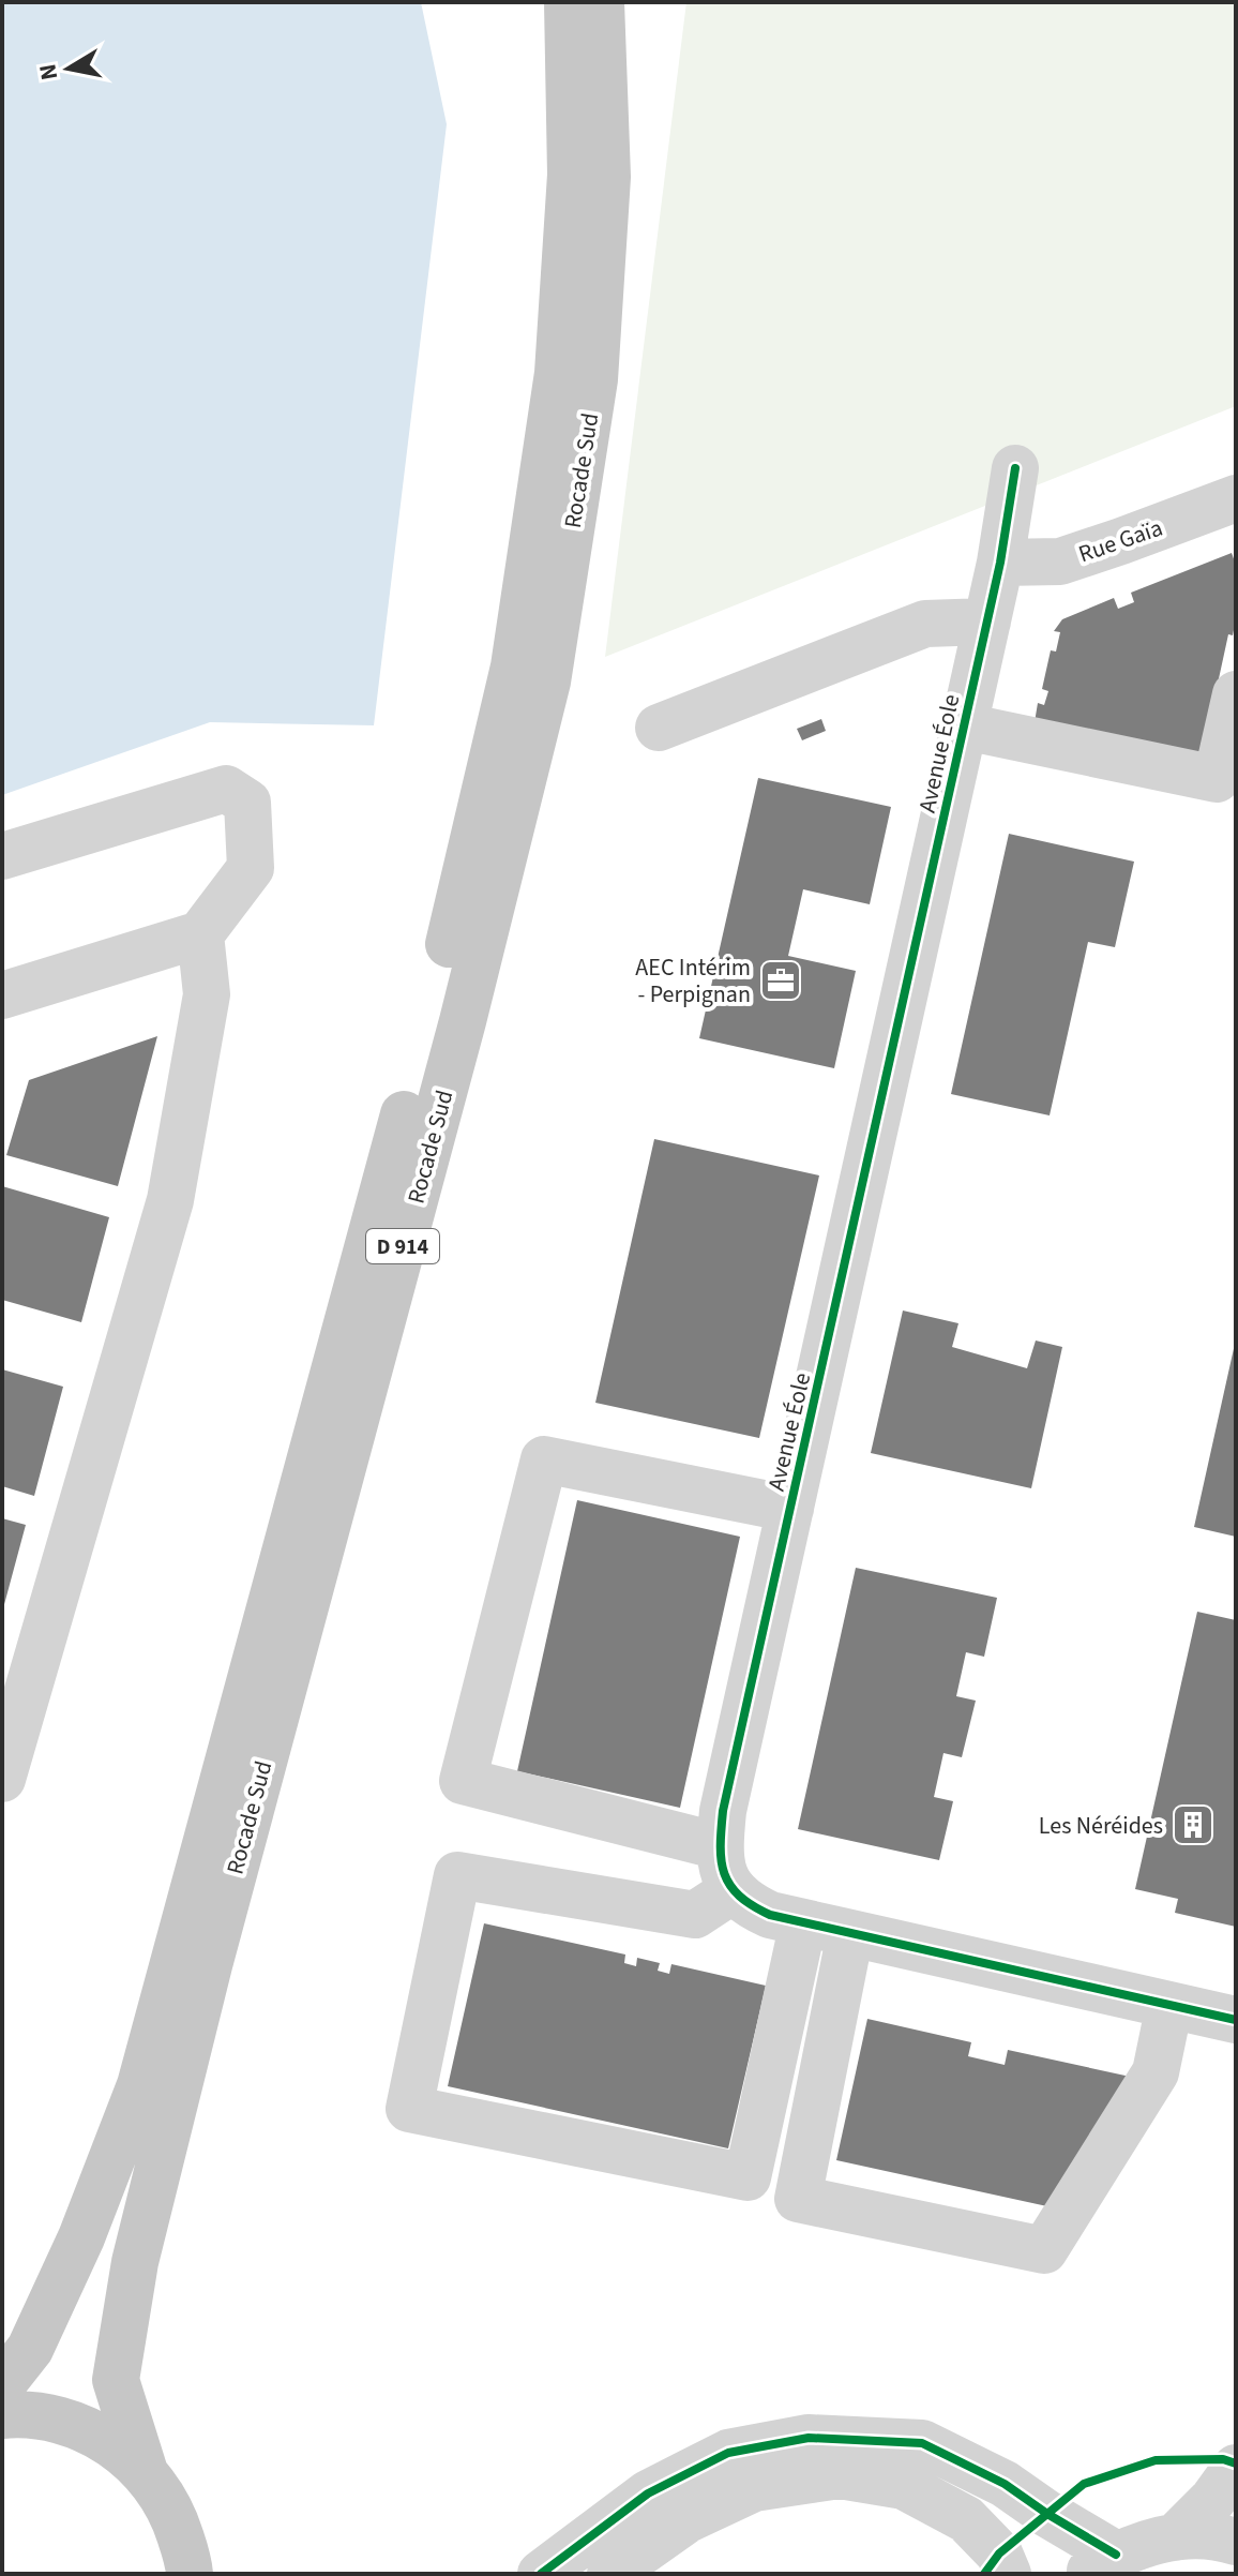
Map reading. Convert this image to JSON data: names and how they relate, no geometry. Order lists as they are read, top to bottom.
{
  "streets": {
    "main road": ["Rocade Sud", "D 914"],
    "street": ["Rue Gaïa", "Avenue Éole"]
  },
  "crossings": [
    ["Rue Gaïa", "Avenue Éole"]
  ],
  "places": {
    "office": ["AEC Intérim - Perpignan"],
    "building": ["Les Néréides"]
  },
  "north": "left"
}
